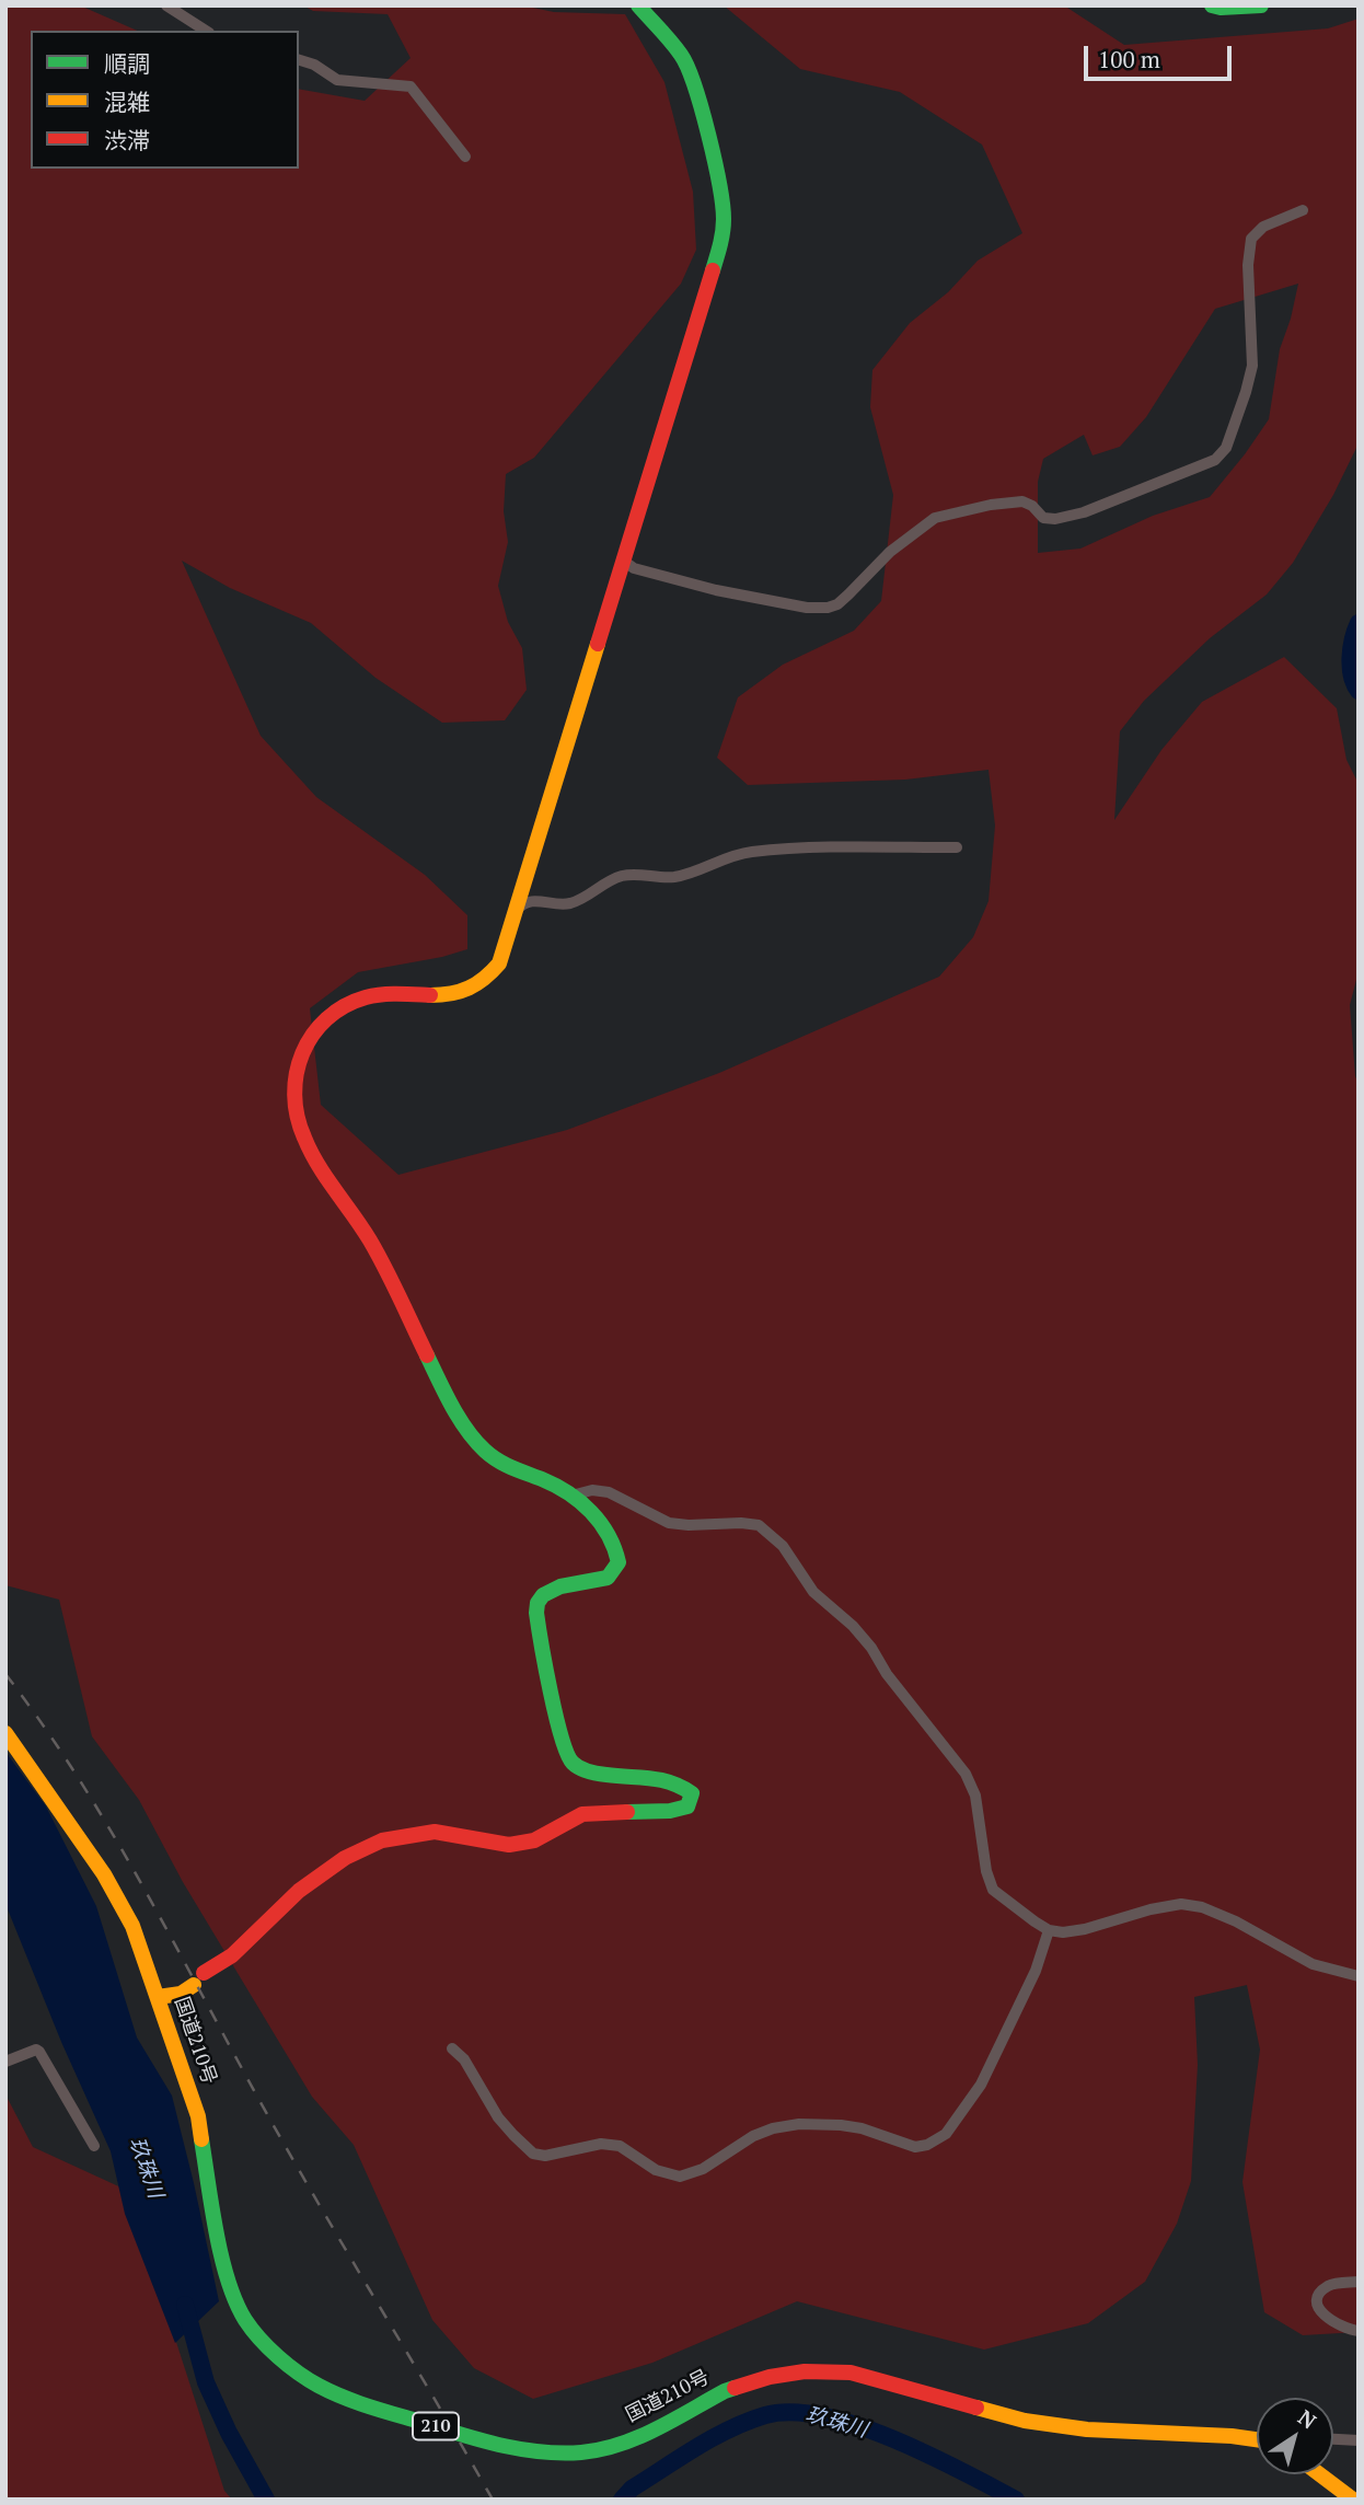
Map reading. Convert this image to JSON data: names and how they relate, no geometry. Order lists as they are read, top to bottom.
{
  "streets": {
    "main road": ["国道210号", "210"]
  },
  "water": ["玖珠川"],
  "legend": ["順調", "混雑", "渋滞"],
  "scale_bar": "100 m",
  "north": "top right"
}
